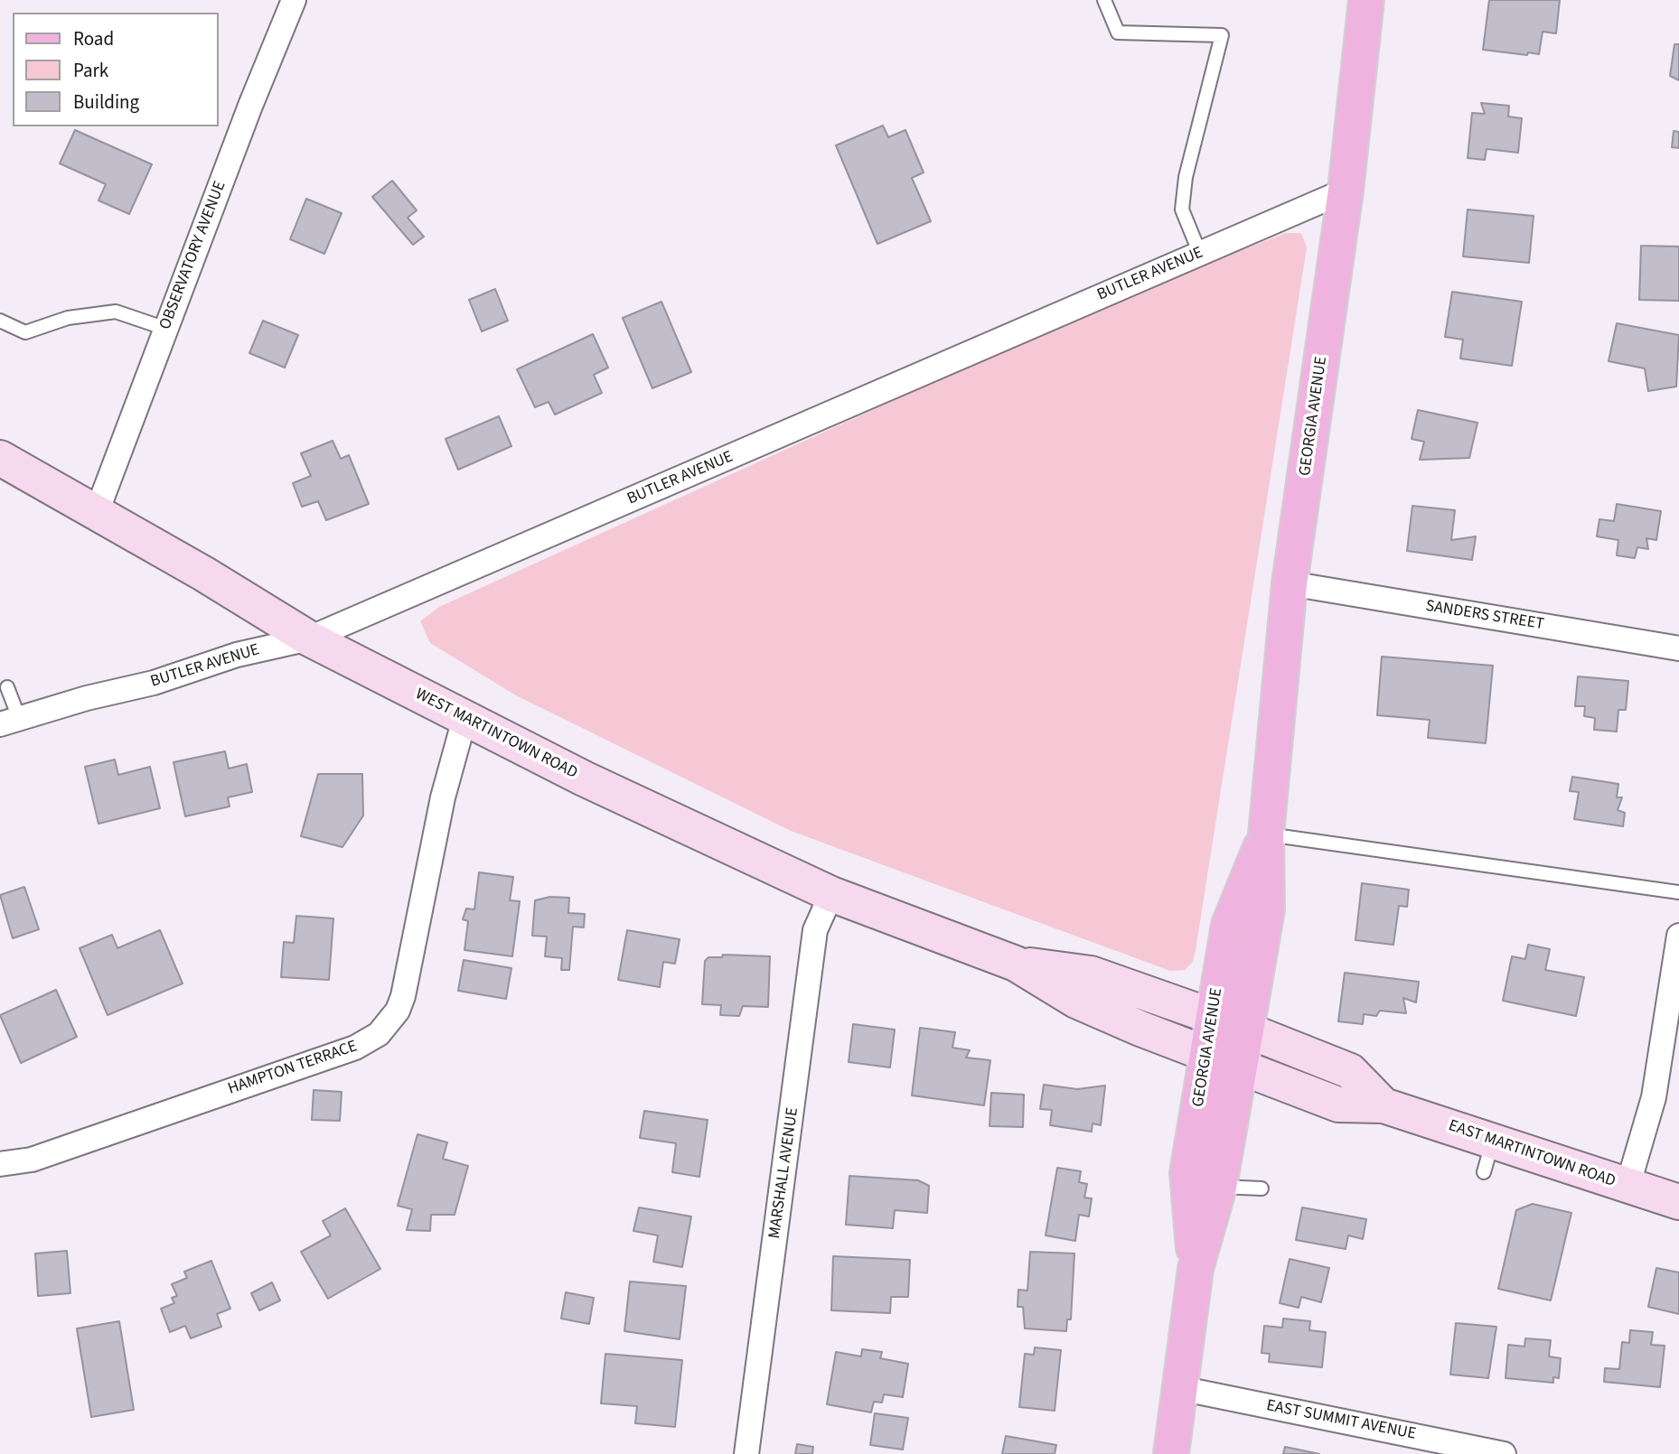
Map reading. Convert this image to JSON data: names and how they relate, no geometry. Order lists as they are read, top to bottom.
{
  "streets": {
    "main road": ["GEORGIA AVENUE", "WEST MARTINTOWN ROAD", "EAST MARTINTOWN ROAD"],
    "street": [
      "OBSERVATORY AVENUE",
      "BUTLER AVENUE",
      "SANDERS STREET",
      "HAMPTON TERRACE",
      "MARSHALL AVENUE",
      "EAST SUMMIT AVENUE"
    ]
  },
  "crossings": [
    ["OBSERVATORY AVENUE", "WEST MARTINTOWN ROAD"],
    ["BUTLER AVENUE", "GEORGIA AVENUE"],
    ["BUTLER AVENUE", "WEST MARTINTOWN ROAD"],
    ["GEORGIA AVENUE", "SANDERS STREET"],
    ["GEORGIA AVENUE", "WEST MARTINTOWN ROAD"],
    ["GEORGIA AVENUE", "EAST MARTINTOWN ROAD"],
    ["GEORGIA AVENUE", "EAST SUMMIT AVENUE"],
    ["WEST MARTINTOWN ROAD", "HAMPTON TERRACE"],
    ["WEST MARTINTOWN ROAD", "EAST MARTINTOWN ROAD"],
    ["WEST MARTINTOWN ROAD", "MARSHALL AVENUE"]
  ],
  "legend": ["Road", "Park", "Building"]
}
